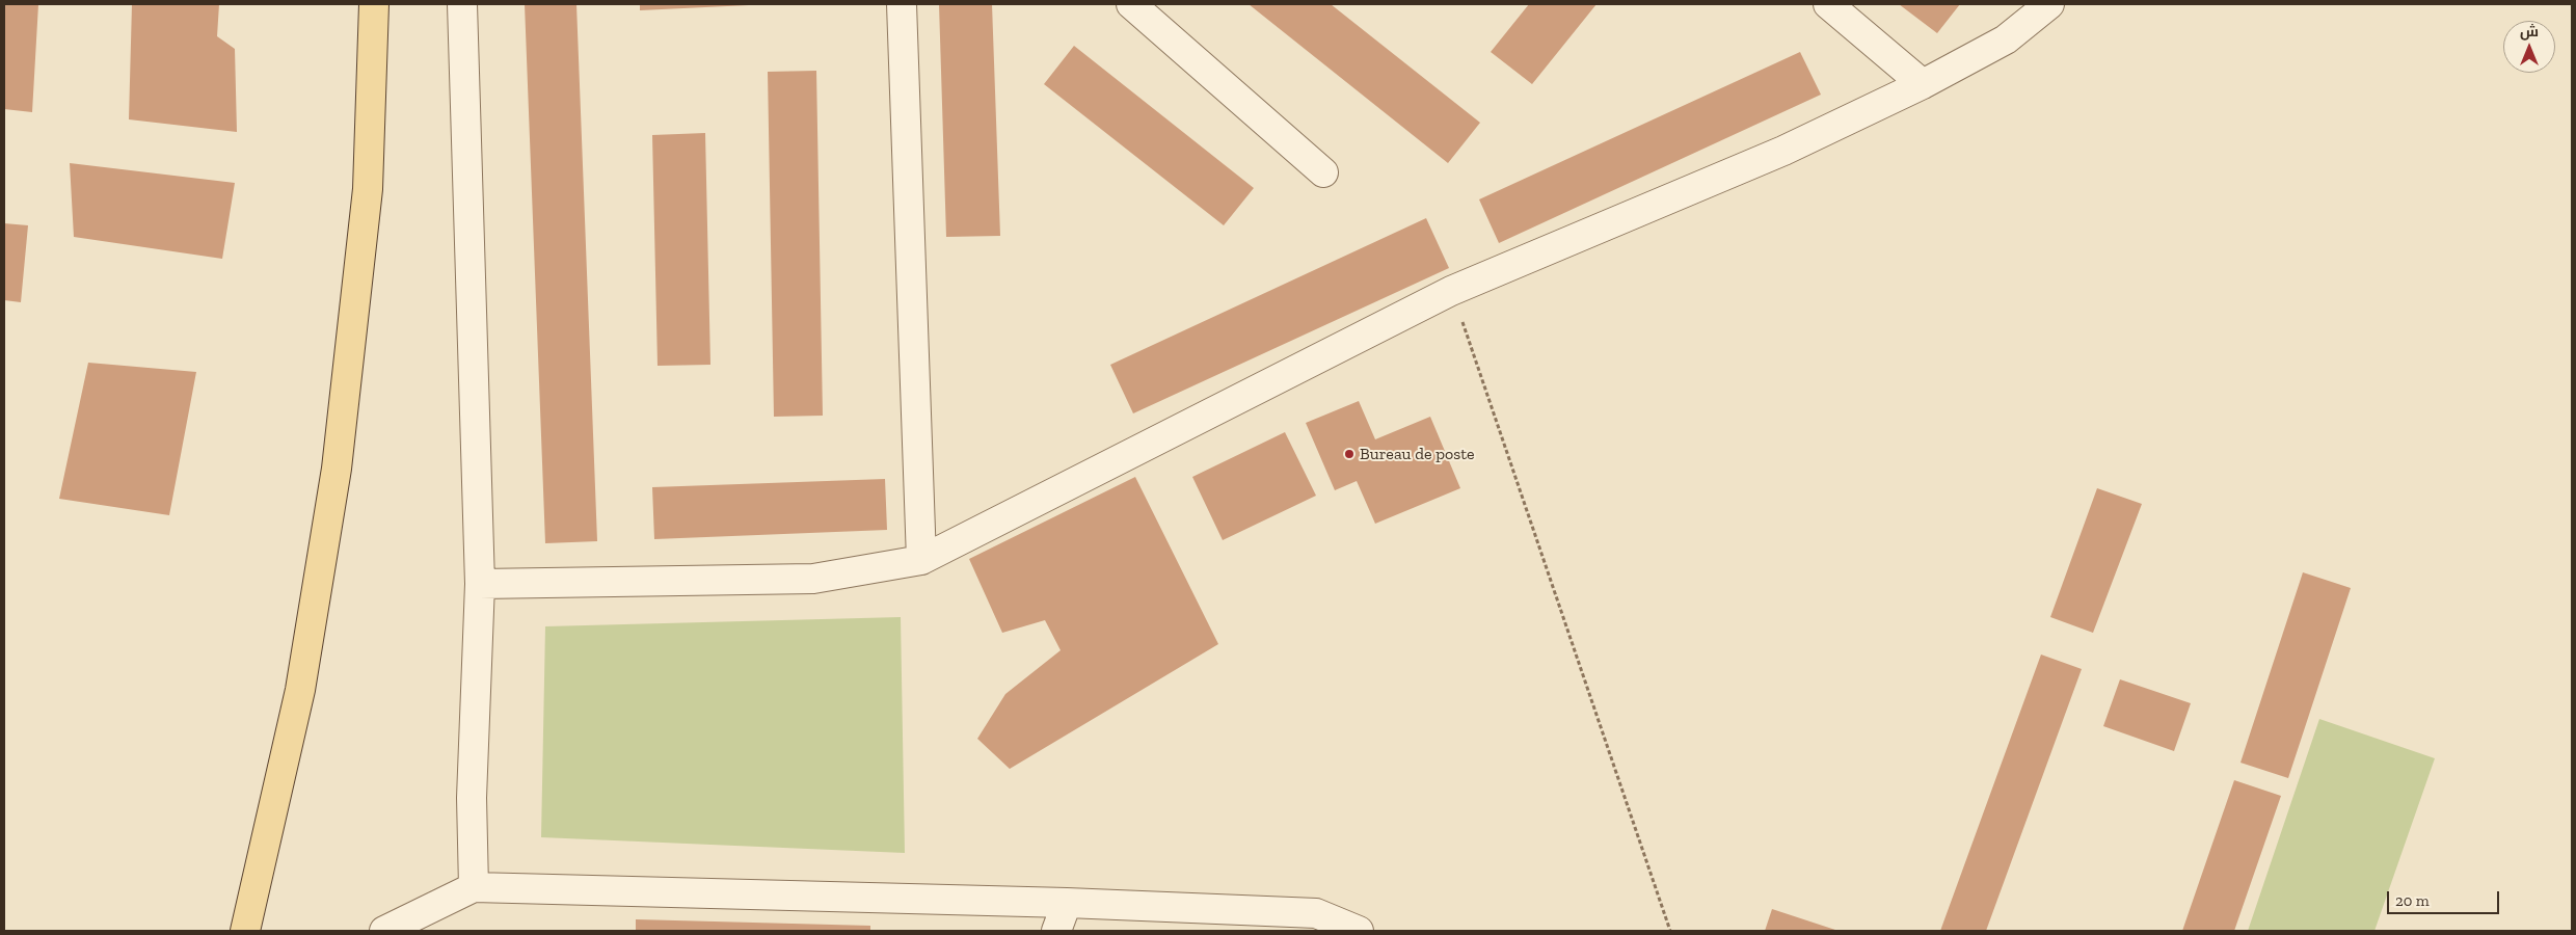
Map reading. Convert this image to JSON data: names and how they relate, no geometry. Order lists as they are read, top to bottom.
{
  "places": ["Bureau de poste"],
  "scale_bar": "20 m",
  "north": "top"
}
